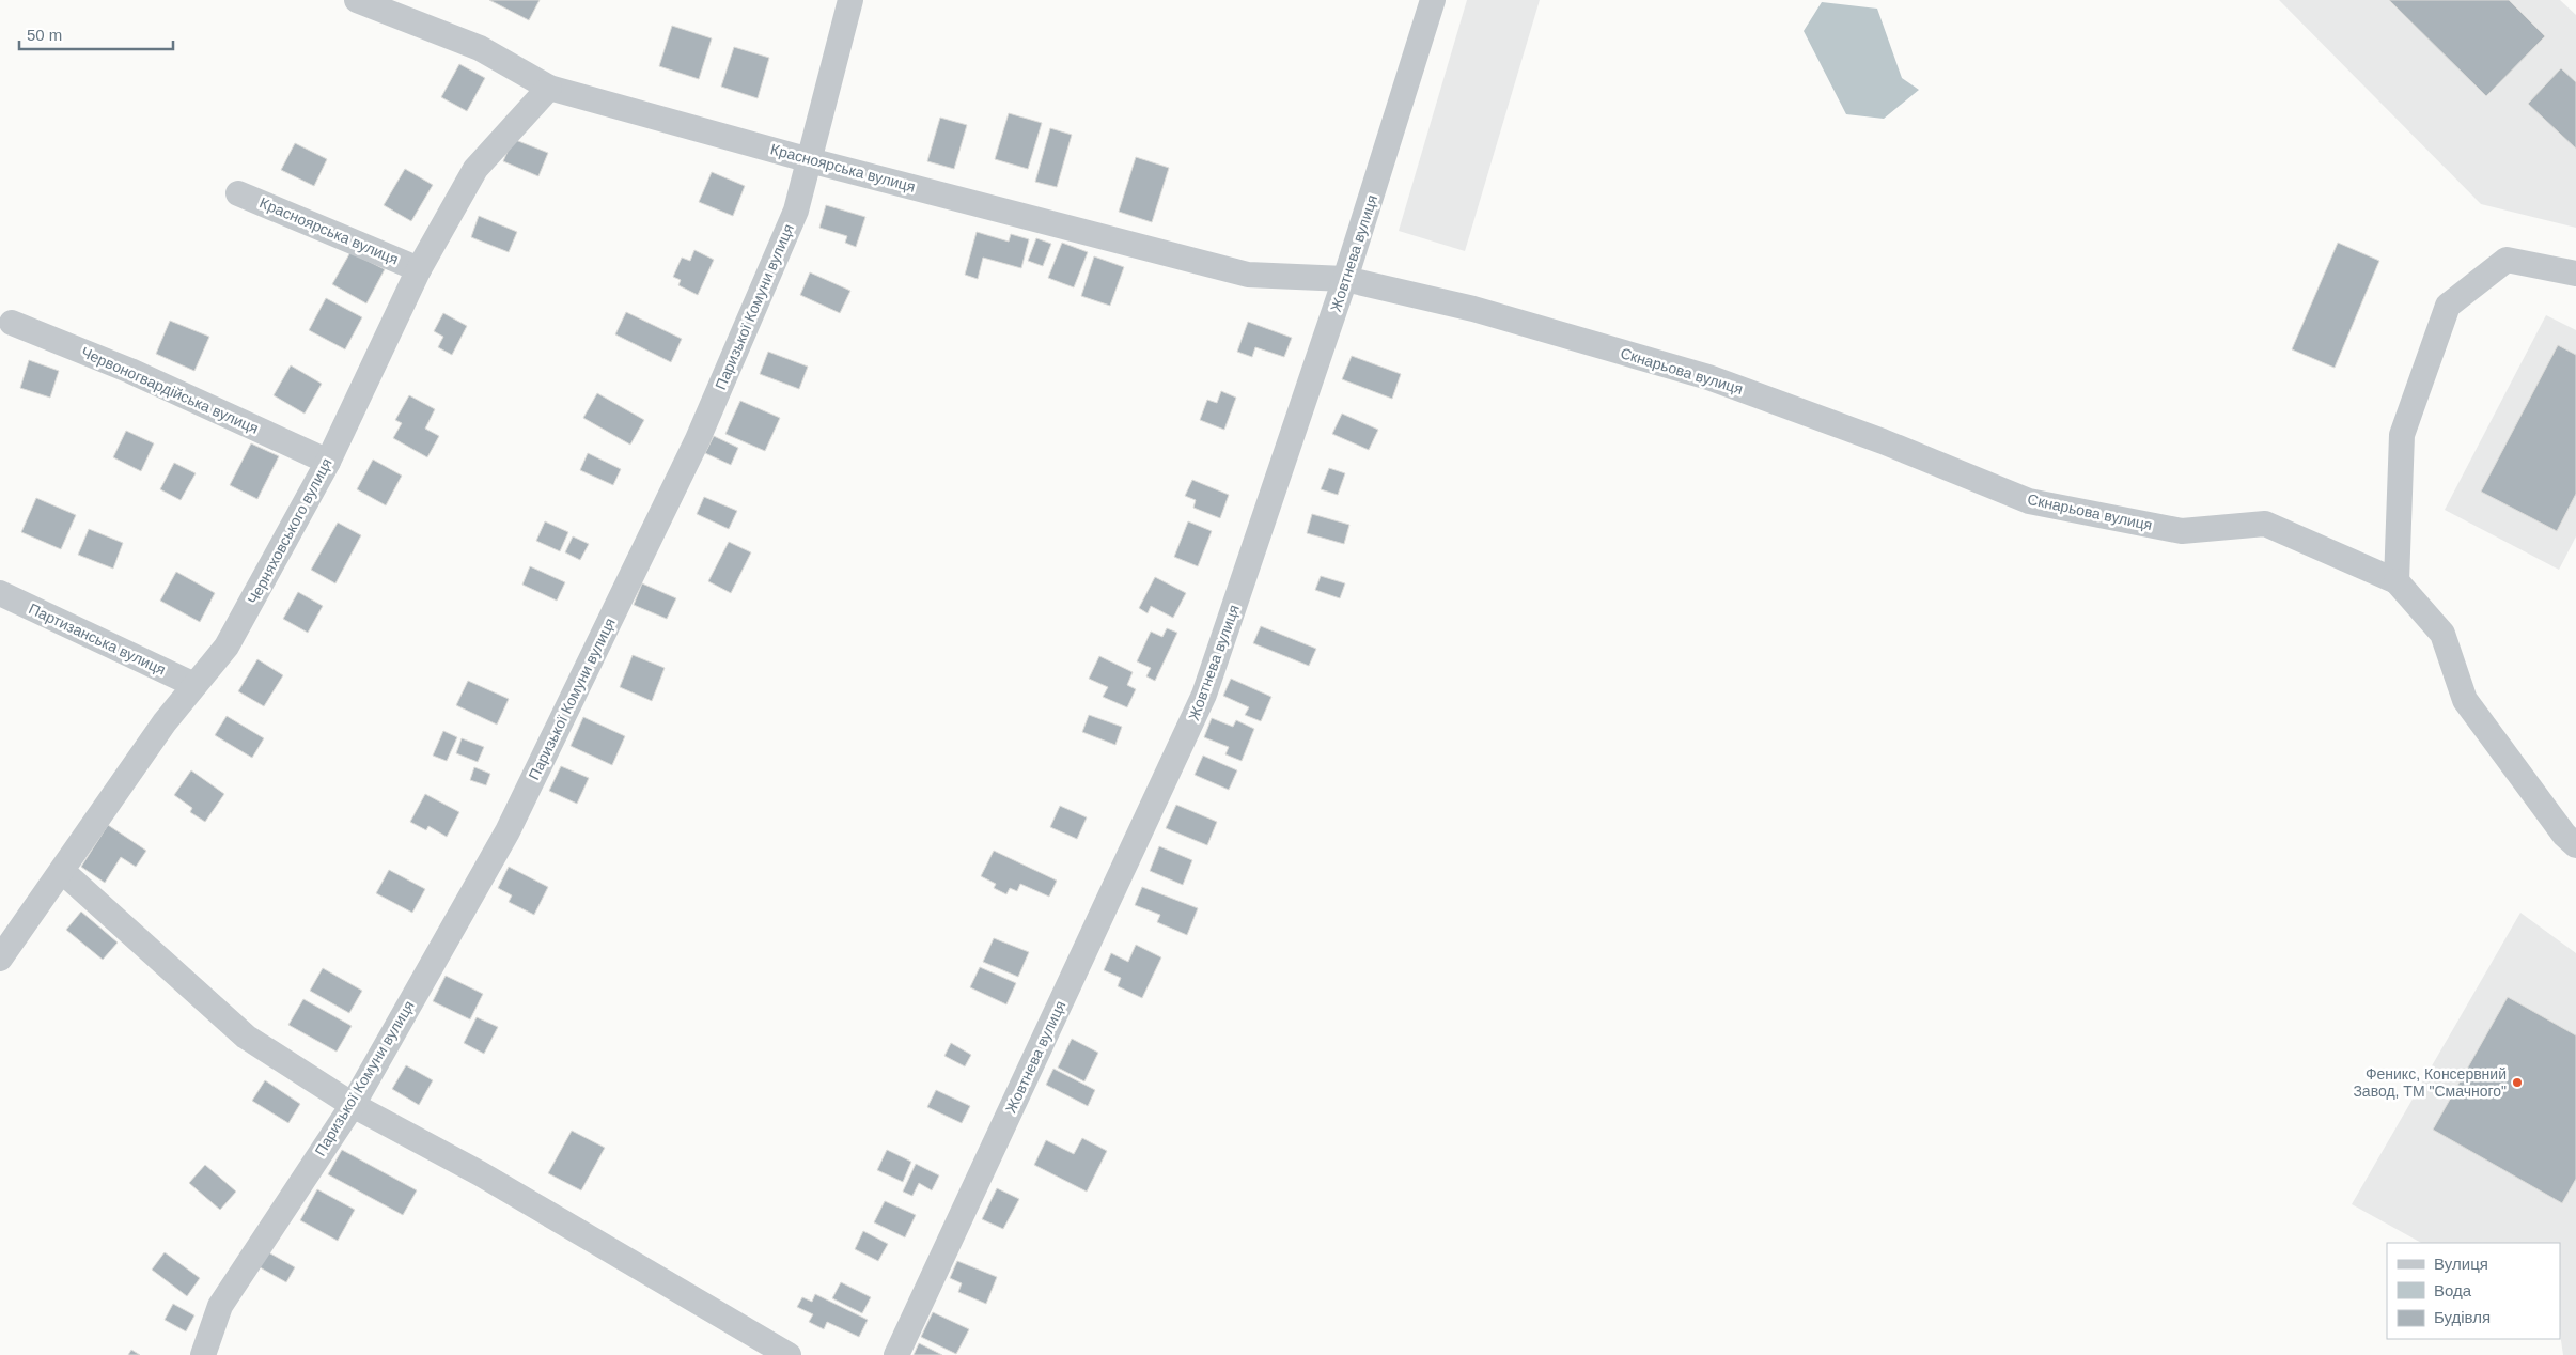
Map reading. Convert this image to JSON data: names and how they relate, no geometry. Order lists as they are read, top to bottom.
{
  "streets": {
    "street": [
      "Красноярська вулиця",
      "Жовтнева вулиця",
      "Паризької Комуни вулиця",
      "Скнарьова вулиця",
      "Червоногвардійська вулиця",
      "Черняховського вулиця",
      "Партизанська вулиця"
    ]
  },
  "crossings": [
    ["Красноярська вулиця", "Жовтнева вулиця"],
    ["Красноярська вулиця", "Паризької Комуни вулиця"],
    ["Красноярська вулиця", "Скнарьова вулиця"],
    ["Красноярська вулиця", "Черняховського вулиця"],
    ["Жовтнева вулиця", "Скнарьова вулиця"],
    ["Червоногвардійська вулиця", "Черняховського вулиця"],
    ["Черняховського вулиця", "Партизанська вулиця"]
  ],
  "places": ["Феникс, Консервний Завод, ТМ \"Смачного\""],
  "legend": ["Вулиця", "Вода", "Будівля"],
  "scale_bar": "50 m"
}
